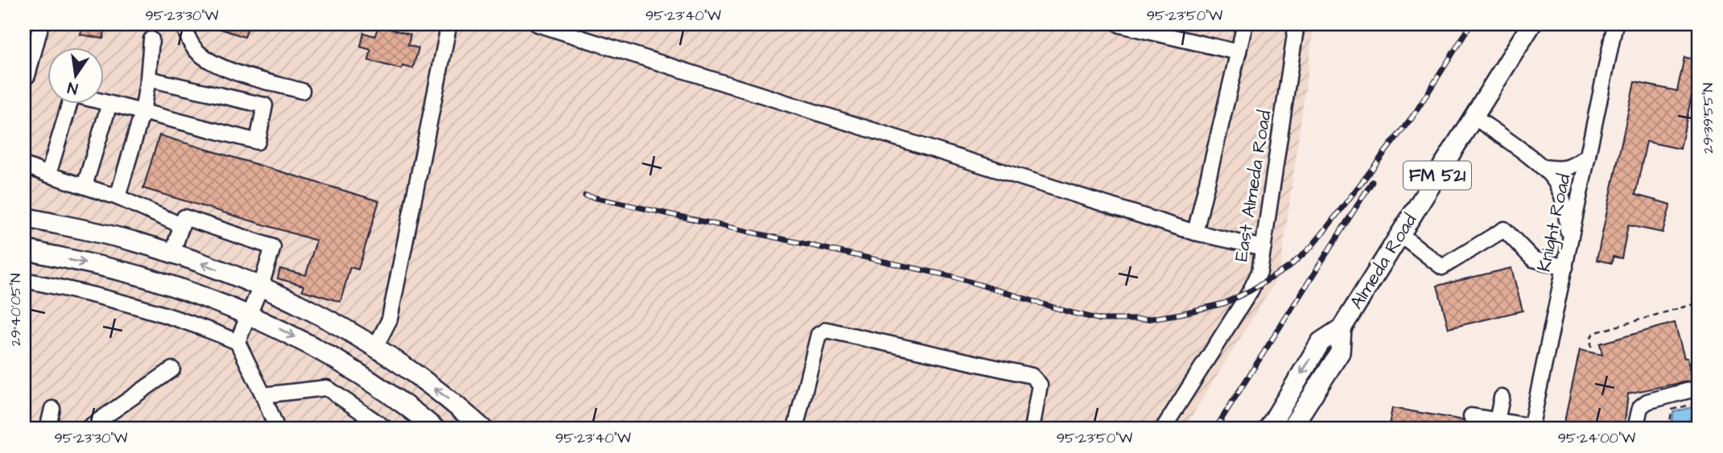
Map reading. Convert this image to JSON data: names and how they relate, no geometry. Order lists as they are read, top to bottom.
{
  "streets": {
    "main road": ["FM 521", "Almeda Road"],
    "street": ["East Almeda Road", "Knight Road"]
  },
  "north": "bottom",
  "coordinates": [
    "95°23'30\"W",
    "95°23'40\"W",
    "95°23'50\"W",
    "29°39'55\"N",
    "29°40'05\"N",
    "95°24'00\"W"
  ]
}
